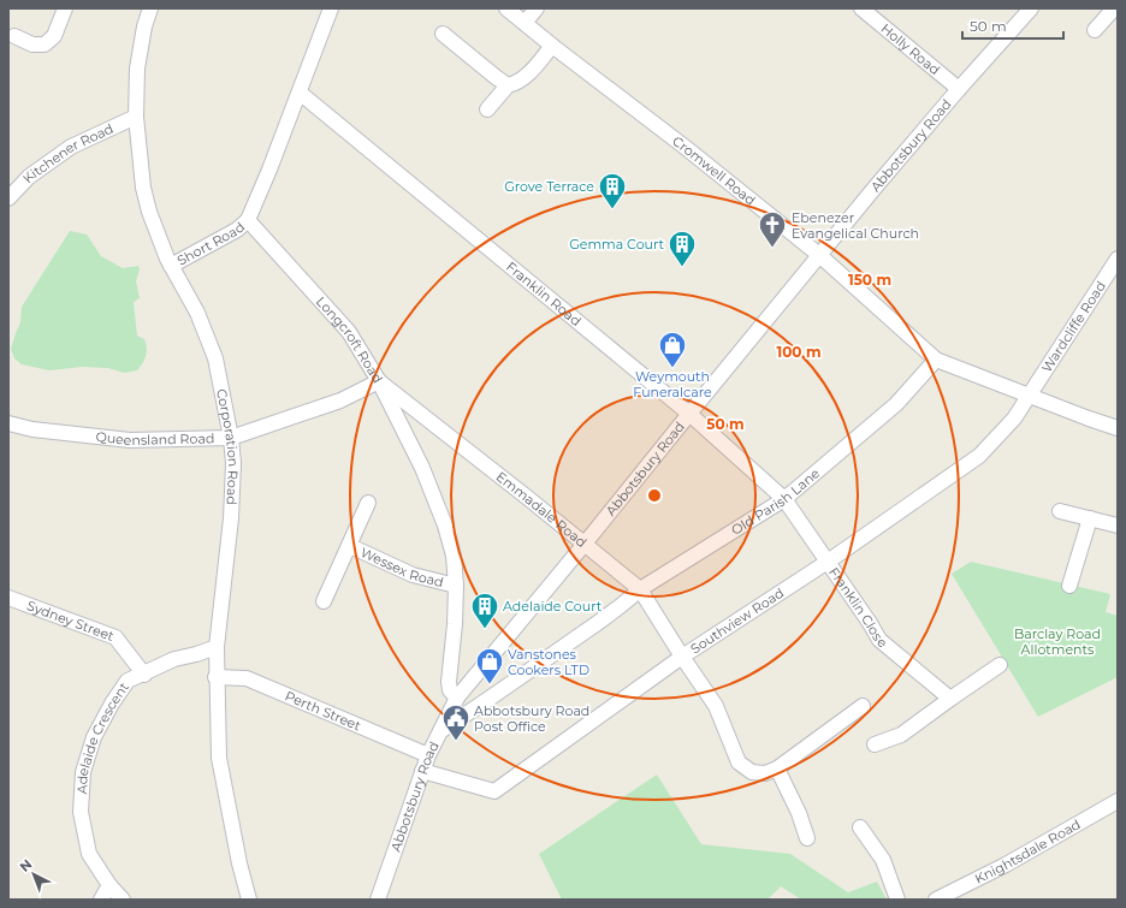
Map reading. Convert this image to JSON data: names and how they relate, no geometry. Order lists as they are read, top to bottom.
{
  "streets": {
    "street": [
      "Holly Road",
      "Abbotsbury Road",
      "Kitchener Road",
      "Cromwell Road",
      "Short Road",
      "Franklin Road",
      "Wardcliffe Road",
      "Longcroft Road",
      "Queensland Road",
      "Corporation Road",
      "Old Parish Lane",
      "Emmadale Road",
      "Wessex Road",
      "Franklin Close",
      "Southview Road",
      "Sydney Street",
      "Perth Street",
      "Adelaide Crescent",
      "Knightsdale Road"
    ]
  },
  "crossings": [
    ["Holly Road", "Abbotsbury Road"],
    ["Abbotsbury Road", "Cromwell Road"],
    ["Abbotsbury Road", "Franklin Road"],
    ["Abbotsbury Road", "Longcroft Road"],
    ["Abbotsbury Road", "Old Parish Lane"],
    ["Abbotsbury Road", "Emmadale Road"],
    ["Abbotsbury Road", "Southview Road"],
    ["Abbotsbury Road", "Perth Street"],
    ["Kitchener Road", "Corporation Road"],
    ["Cromwell Road", "Old Parish Lane"],
    ["Short Road", "Longcroft Road"],
    ["Short Road", "Corporation Road"],
    ["Franklin Road", "Old Parish Lane"],
    ["Franklin Road", "Franklin Close"],
    ["Wardcliffe Road", "Southview Road"],
    ["Longcroft Road", "Queensland Road"],
    ["Longcroft Road", "Emmadale Road"],
    ["Longcroft Road", "Wessex Road"],
    ["Queensland Road", "Corporation Road"],
    ["Queensland Road", "Emmadale Road"],
    ["Corporation Road", "Perth Street"],
    ["Corporation Road", "Adelaide Crescent"],
    ["Old Parish Lane", "Emmadale Road"],
    ["Old Parish Lane", "Franklin Close"],
    ["Emmadale Road", "Southview Road"],
    ["Franklin Close", "Southview Road"],
    ["Sydney Street", "Adelaide Crescent"]
  ],
  "parks": ["Barclay Road Allotments"],
  "places": {
    "building": ["Grove Terrace", "Gemma Court", "Adelaide Court"],
    "church": ["Ebenezer Evangelical Church"],
    "shop": ["Weymouth Funeralcare", "Vanstones Cookers LTD"],
    "public building": ["Abbotsbury Road Post Office"]
  },
  "scale_bar": "50 m",
  "north": "top left",
  "rings": ["150 m", "100 m", "50 m"]
}
